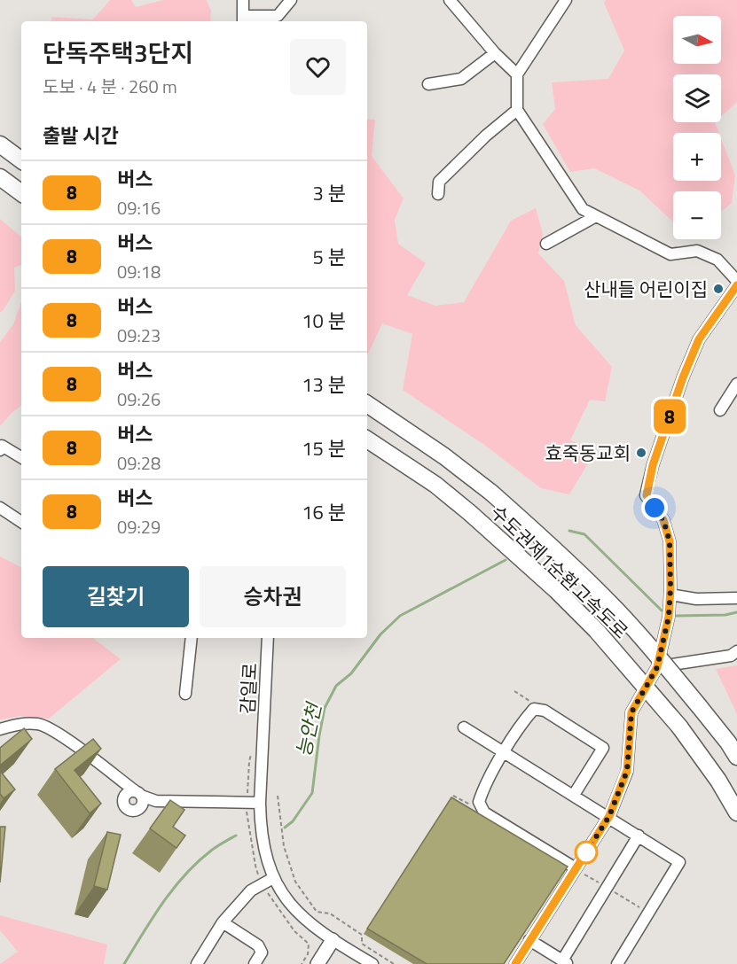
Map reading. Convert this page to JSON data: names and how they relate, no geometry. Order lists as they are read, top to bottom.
{
  "streets": {
    "highway": ["수도권제1순환고속도로"],
    "street": ["감일로"]
  },
  "water": ["능안천"],
  "places": ["산내들 어린이집", "효죽동교회"],
  "lines": ["bus line 8"],
  "north": "right",
  "page": {
    "on_map": "8",
    "map_buttons": ["+", "−"],
    "heading": [
      ["단독주택3단지", "도보 · 4 분 · 260 m"],
      "출발 시간"
    ],
    "list": [
      {
        "mark": "8",
        "name": "버스",
        "note": "09:16",
        "value": "3 분"
      },
      {
        "mark": "8",
        "name": "버스",
        "note": "09:18",
        "value": "5 분"
      },
      {
        "mark": "8",
        "name": "버스",
        "note": "09:23",
        "value": "10 분"
      },
      {
        "mark": "8",
        "name": "버스",
        "note": "09:26",
        "value": "13 분"
      },
      {
        "mark": "8",
        "name": "버스",
        "note": "09:28",
        "value": "15 분"
      },
      {
        "mark": "8",
        "name": "버스",
        "note": "09:29",
        "value": "16 분"
      }
    ],
    "buttons": ["길찾기", "승차권"]
  }
}
